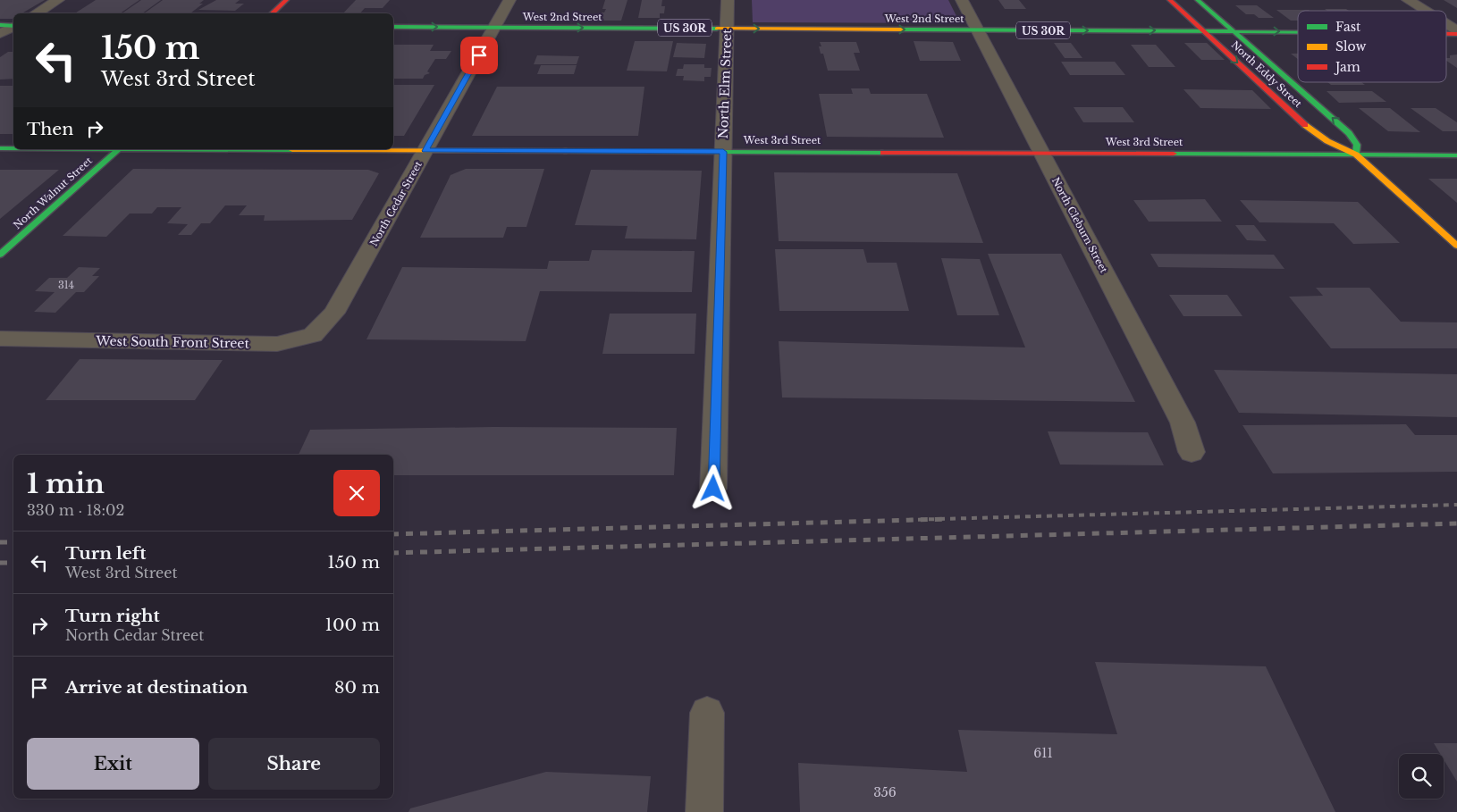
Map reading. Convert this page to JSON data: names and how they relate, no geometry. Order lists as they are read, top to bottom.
{
  "streets": {
    "main road": [
      "West 2nd Street",
      "US 30R",
      "North Eddy Street",
      "West 3rd Street",
      "North Walnut Street"
    ],
    "street": [
      "North Elm Street",
      "North Cedar Street",
      "North Cleburn Street",
      "West South Front Street"
    ]
  },
  "crossings": [
    ["West 2nd Street", "North Eddy Street"],
    ["West 2nd Street", "North Elm Street"],
    ["West 2nd Street", "North Cedar Street"],
    ["West 2nd Street", "North Cleburn Street"],
    ["North Eddy Street", "West 3rd Street"],
    ["North Elm Street", "West 3rd Street"],
    ["West 3rd Street", "North Cedar Street"],
    ["West 3rd Street", "North Cleburn Street"],
    ["North Cedar Street", "West South Front Street"]
  ],
  "one_way": ["West 2nd Street"],
  "house_numbers": ["314", "611", "356"],
  "legend": ["Fast", "Slow", "Jam"],
  "page": {
    "turn": ["150 m", "West 3rd Street"],
    "then": "Then",
    "heading": ["1 min", "330 m · 18:02"],
    "list": [
      {
        "name": "Turn left",
        "note": "West 3rd Street",
        "value": "150 m"
      },
      {
        "name": "Turn right",
        "note": "North Cedar Street",
        "value": "100 m"
      },
      {
        "name": "Arrive at destination",
        "value": "80 m"
      }
    ],
    "buttons": ["Exit", "Share"]
  }
}
